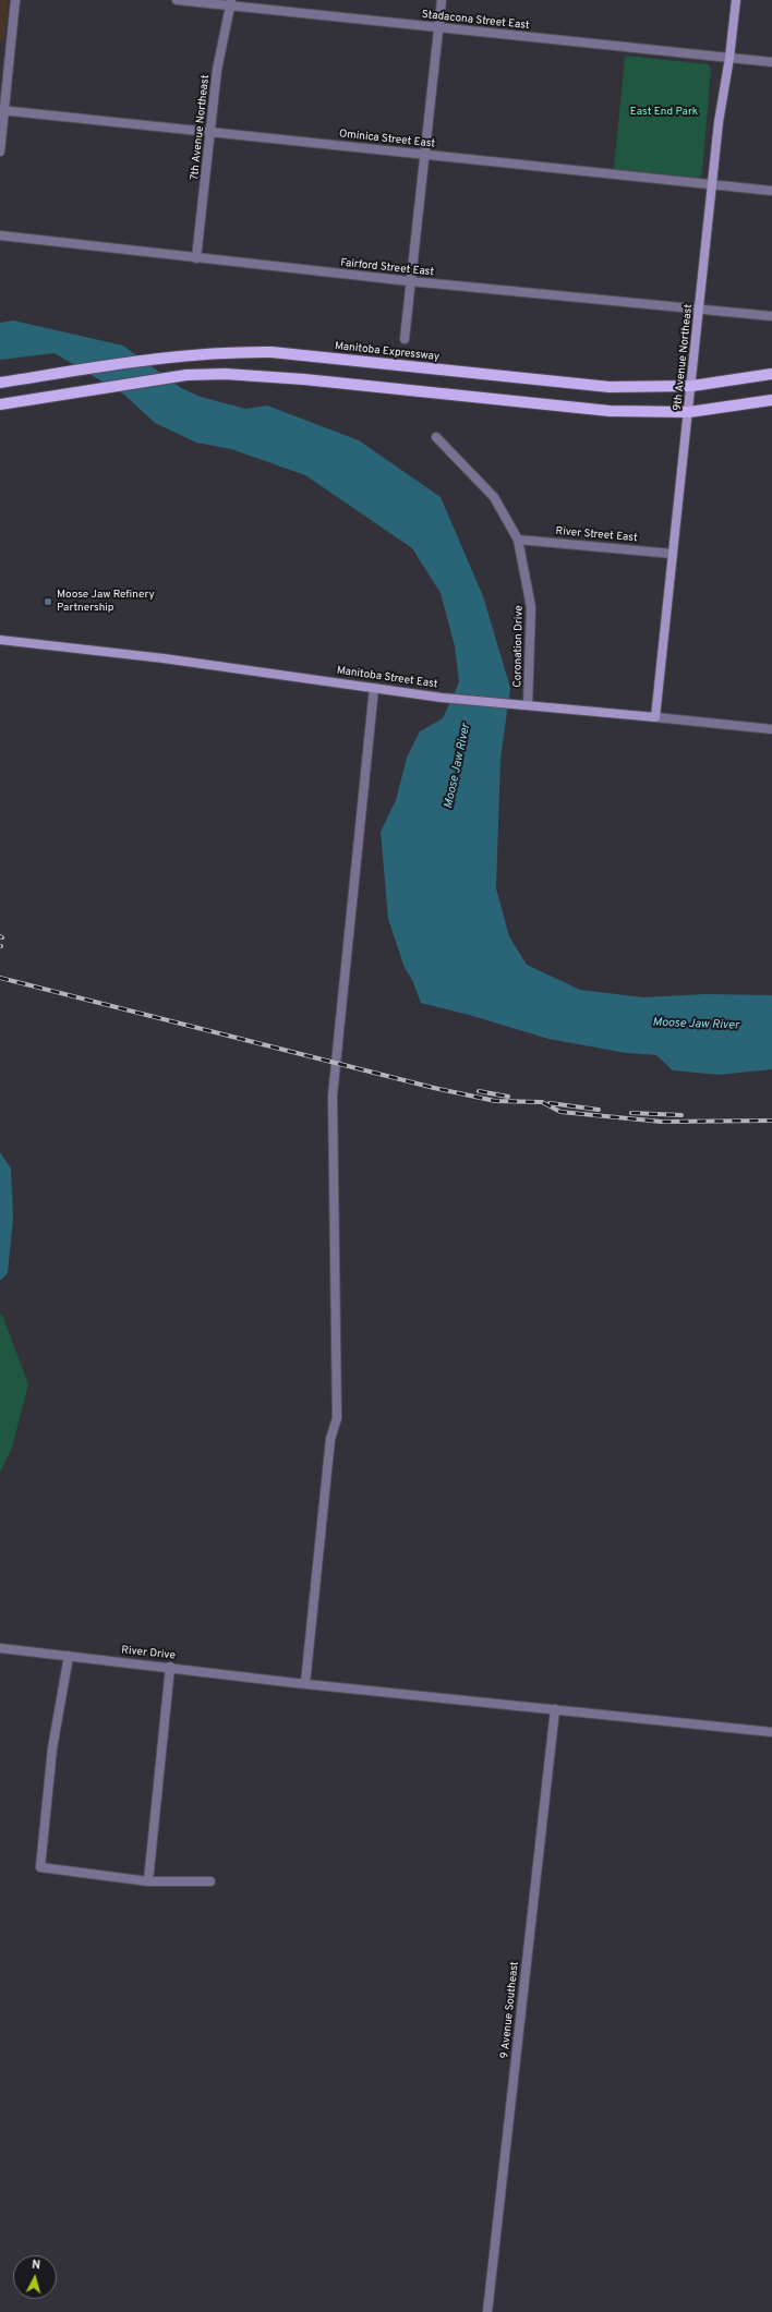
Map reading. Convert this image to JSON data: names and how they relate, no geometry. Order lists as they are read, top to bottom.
{
  "streets": {
    "main road": ["Manitoba Expressway"],
    "street": [
      "Stadacona Street East",
      "7th Avenue Northeast",
      "Ominica Street East",
      "Fairford Street East",
      "9th Avenue Northeast",
      "River Street East",
      "Coronation Drive",
      "Manitoba Street East",
      "River Drive",
      "9 Avenue Southeast"
    ]
  },
  "crossings": [
    ["Stadacona Street East", "7th Avenue Northeast"],
    ["Stadacona Street East", "9th Avenue Northeast"],
    ["7th Avenue Northeast", "Ominica Street East"],
    ["7th Avenue Northeast", "Fairford Street East"],
    ["Ominica Street East", "9th Avenue Northeast"],
    ["Fairford Street East", "9th Avenue Northeast"],
    ["Manitoba Expressway", "9th Avenue Northeast"],
    ["9th Avenue Northeast", "River Street East"],
    ["9th Avenue Northeast", "Manitoba Street East"],
    ["River Street East", "Coronation Drive"],
    ["Coronation Drive", "Manitoba Street East"],
    ["River Drive", "9 Avenue Southeast"]
  ],
  "water": ["Moose Jaw River"],
  "parks": ["East End Park"],
  "places": ["Moose Jaw Refinery Partnership"],
  "north": "top"
}
